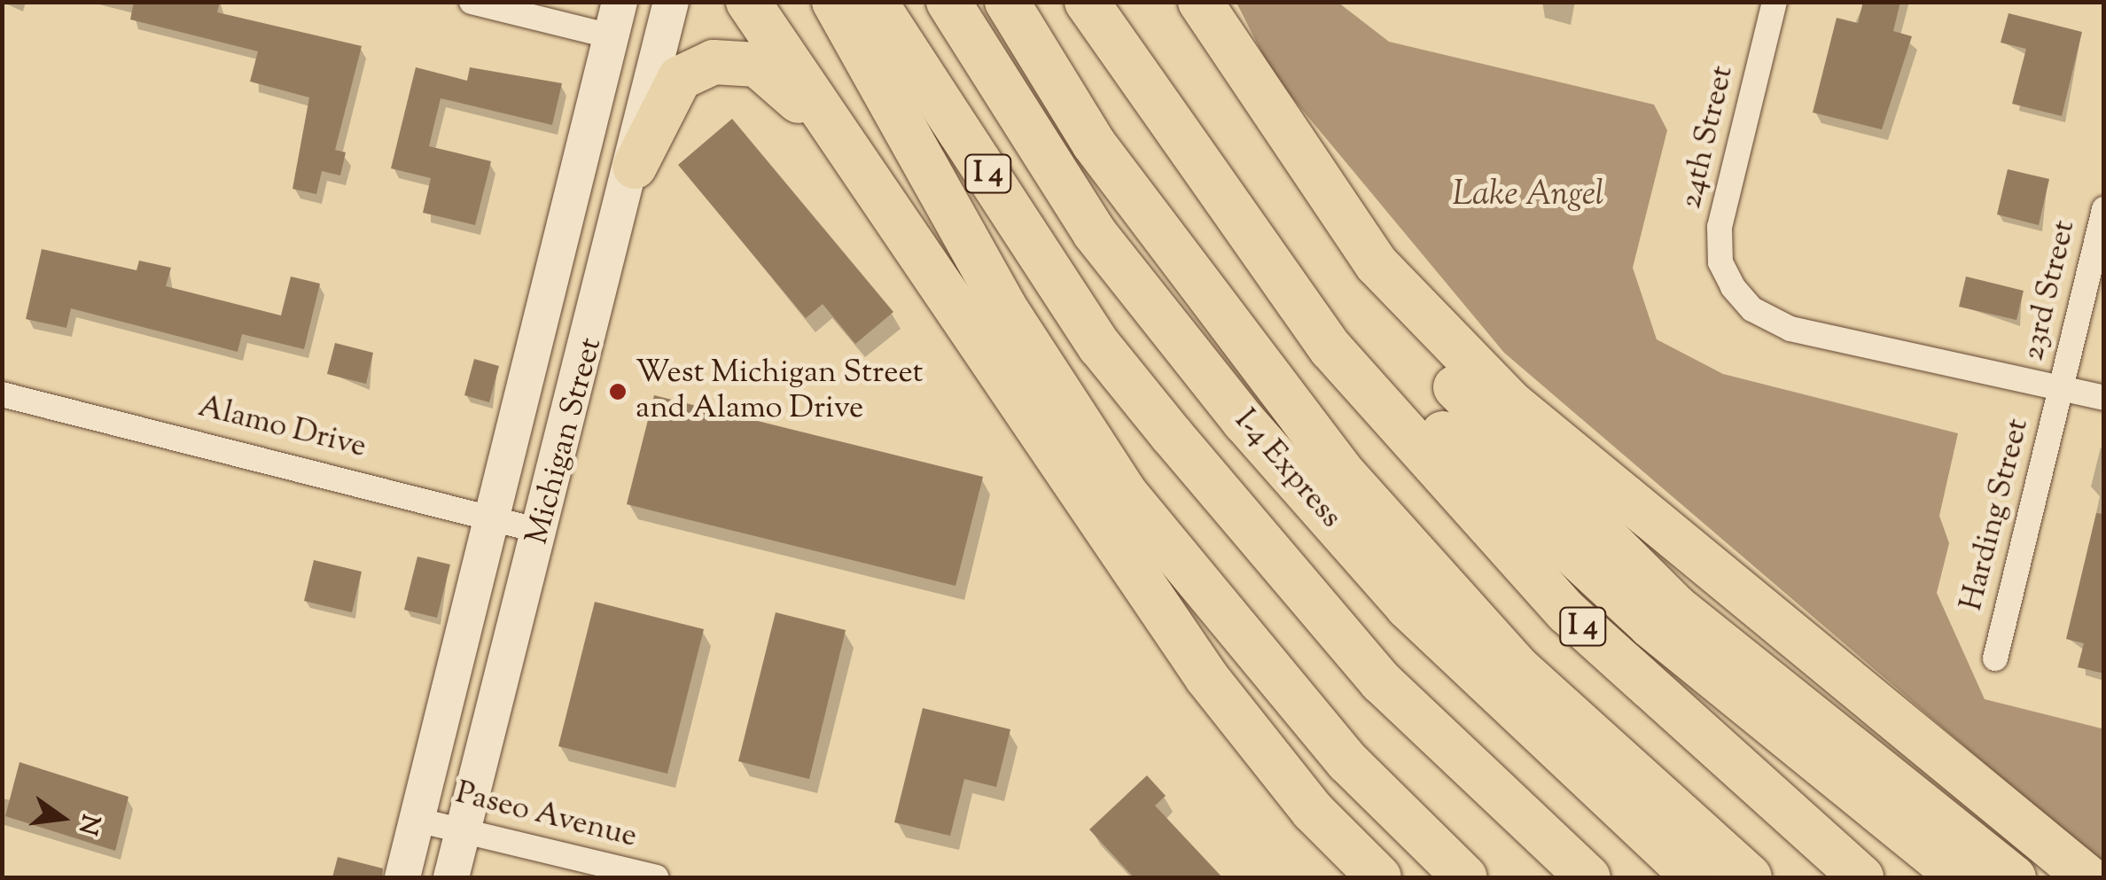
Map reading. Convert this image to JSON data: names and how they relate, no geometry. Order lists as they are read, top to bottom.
{
  "streets": {
    "highway": ["I 4", "I-4 Express"],
    "main road": ["Michigan Street"],
    "street": [
      "24th Street",
      "23rd Street",
      "Alamo Drive",
      "Harding Street",
      "Paseo Avenue"
    ]
  },
  "crossings": [
    ["24th Street", "23rd Street"],
    ["24th Street", "Harding Street"],
    ["23rd Street", "Harding Street"],
    ["Alamo Drive", "Michigan Street"],
    ["Michigan Street", "Paseo Avenue"]
  ],
  "water": ["Lake Angel"],
  "places": ["West Michigan Street and Alamo Drive"],
  "north": "right"
}
